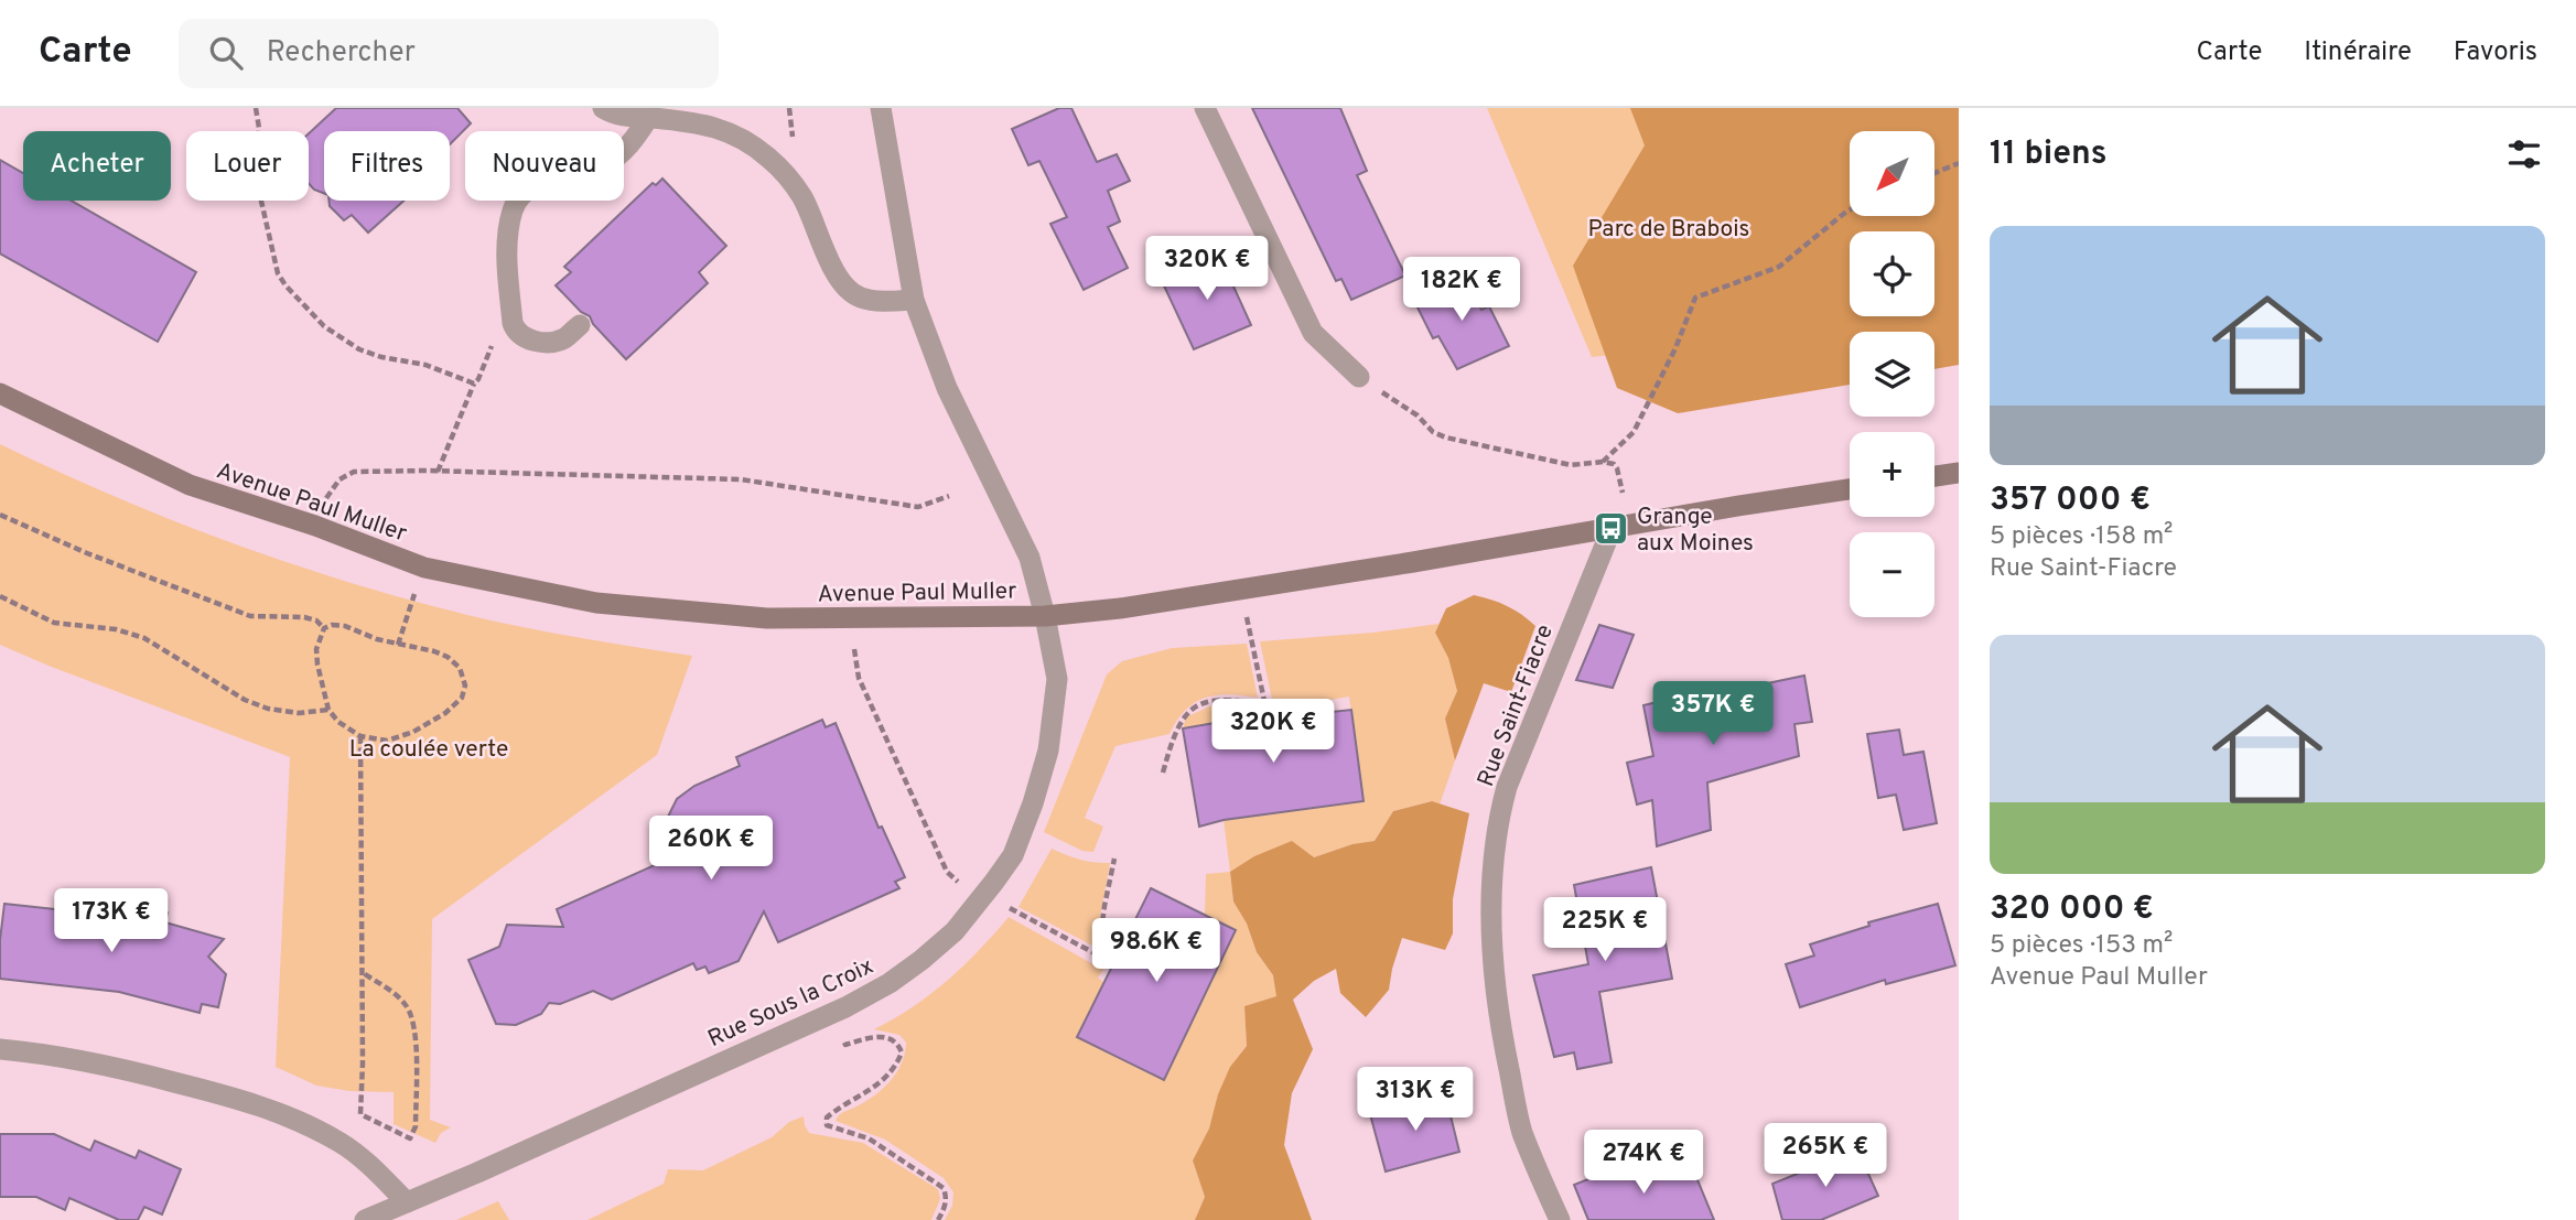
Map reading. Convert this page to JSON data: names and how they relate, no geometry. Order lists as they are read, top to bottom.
{
  "streets": {
    "main road": ["Avenue Paul Muller"],
    "street": ["Rue Saint-Fiacre", "Rue Sous la Croix"]
  },
  "crossings": [
    ["Avenue Paul Muller", "Rue Saint-Fiacre"],
    ["Avenue Paul Muller", "Rue Sous la Croix"]
  ],
  "parks": ["Parc de Brabois", "La coulée verte"],
  "places": {
    "bus stop": ["Grange aux Moines"]
  },
  "north": "bottom left",
  "page": {
    "header": "Carte",
    "search": "Rechercher",
    "nav": ["Carte", "Itinéraire", "Favoris"],
    "heading": "11 biens",
    "map_buttons": ["+", "−"],
    "chip": [
      "Acheter",
      "Louer",
      "Filtres",
      "Nouveau"
    ],
    "list": [
      {
        "name": "357 000 €",
        "note": "5 pièces · 158 m² · Rue Saint-Fiacre"
      },
      {
        "name": "320 000 €",
        "note": "5 pièces · 153 m² · Avenue Paul Muller"
      }
    ],
    "price": [
      "320K €",
      "182K €",
      "357K €",
      "320K €",
      "260K €",
      "173K €",
      "225K €",
      "98.6K €",
      "313K €",
      "265K €",
      "274K €"
    ]
  }
}
